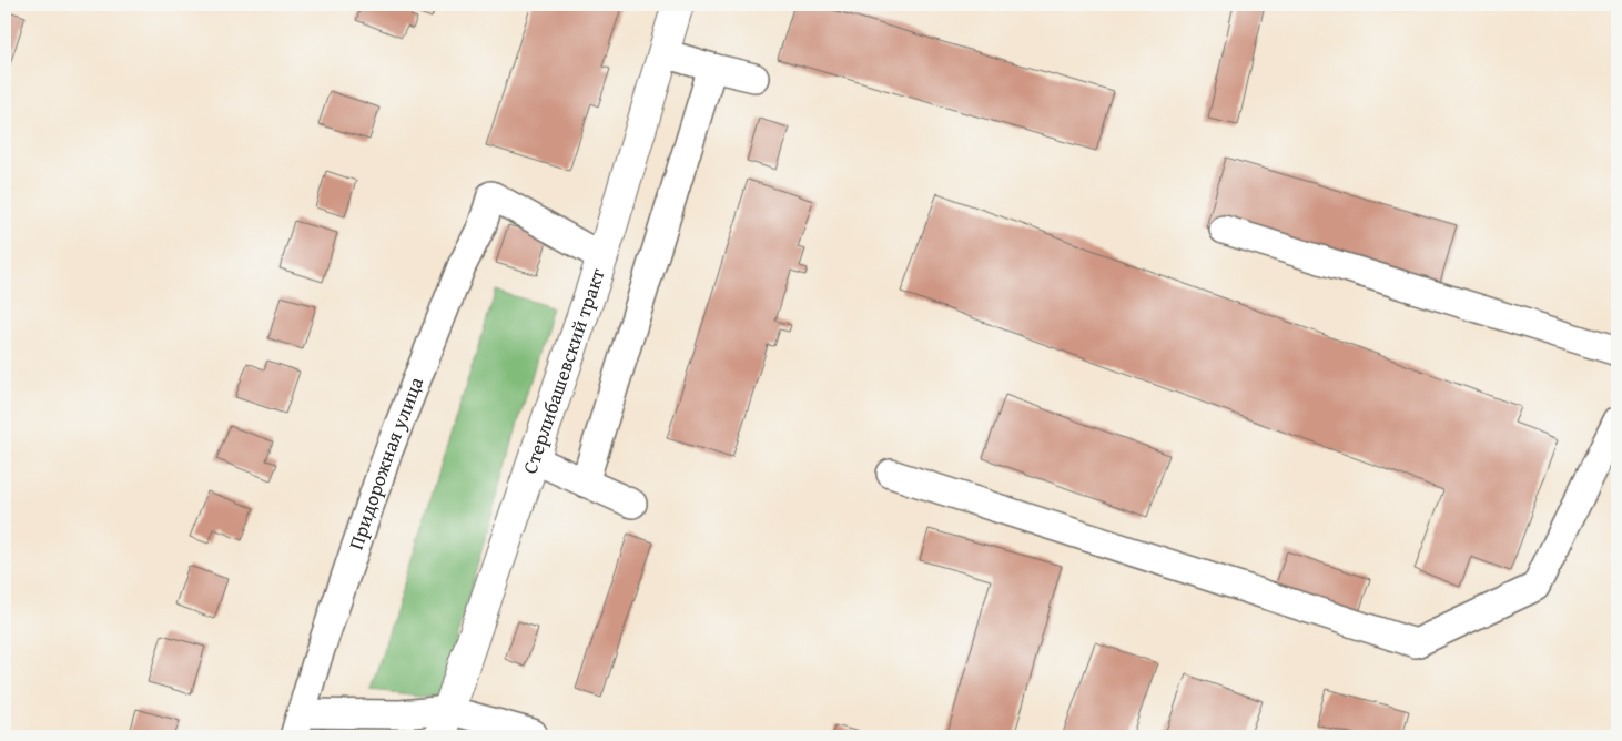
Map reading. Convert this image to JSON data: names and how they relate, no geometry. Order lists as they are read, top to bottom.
{
  "streets": {
    "main road": ["Стерлибашевский тракт"],
    "street": ["Придорожная улица"]
  },
  "crossings": [
    ["Стерлибашевский тракт", "Придорожная улица"]
  ]
}
